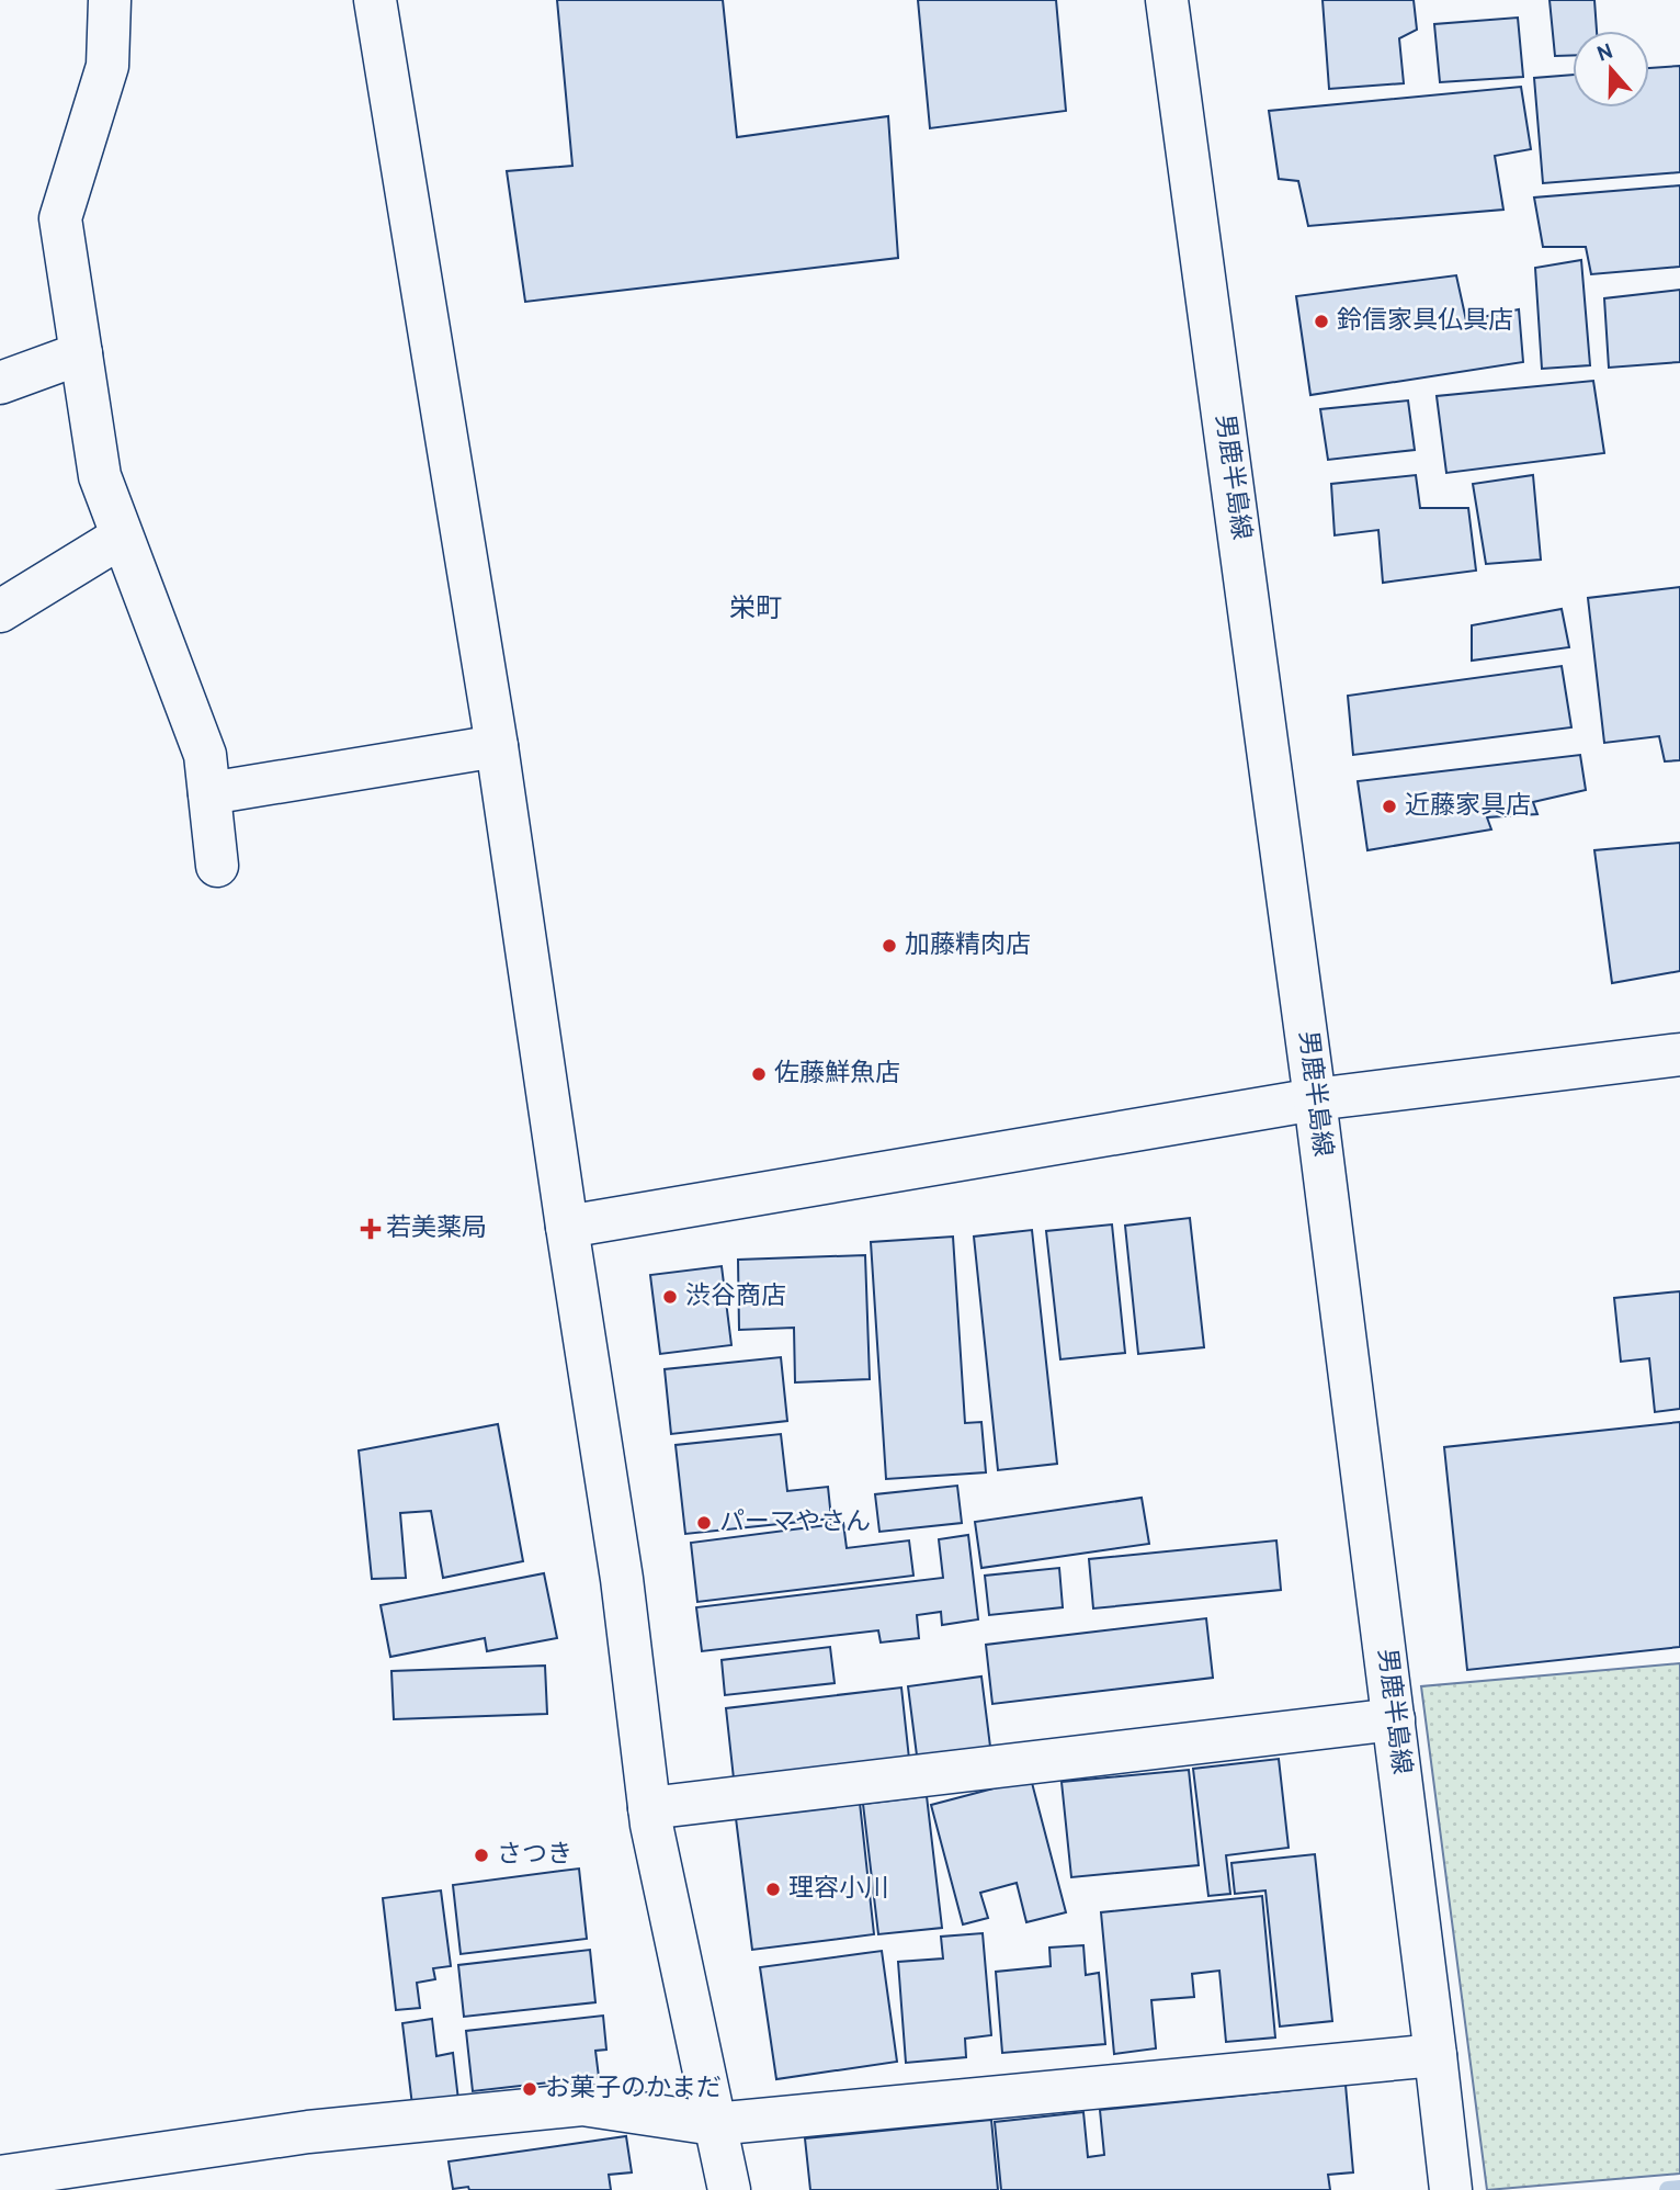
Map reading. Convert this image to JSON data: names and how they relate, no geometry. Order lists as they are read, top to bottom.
{
  "streets": {
    "street": ["男鹿半島線"]
  },
  "districts": ["栄町"],
  "places": {
    "other": [
      "鈴信家具仏具店",
      "近藤家具店",
      "加藤精肉店",
      "佐藤鮮魚店",
      "渋谷商店",
      "パーマやさん",
      "さつき",
      "理容小川",
      "お菓子のかまだ"
    ],
    "health": ["若美薬局"]
  },
  "north": "top"
}
